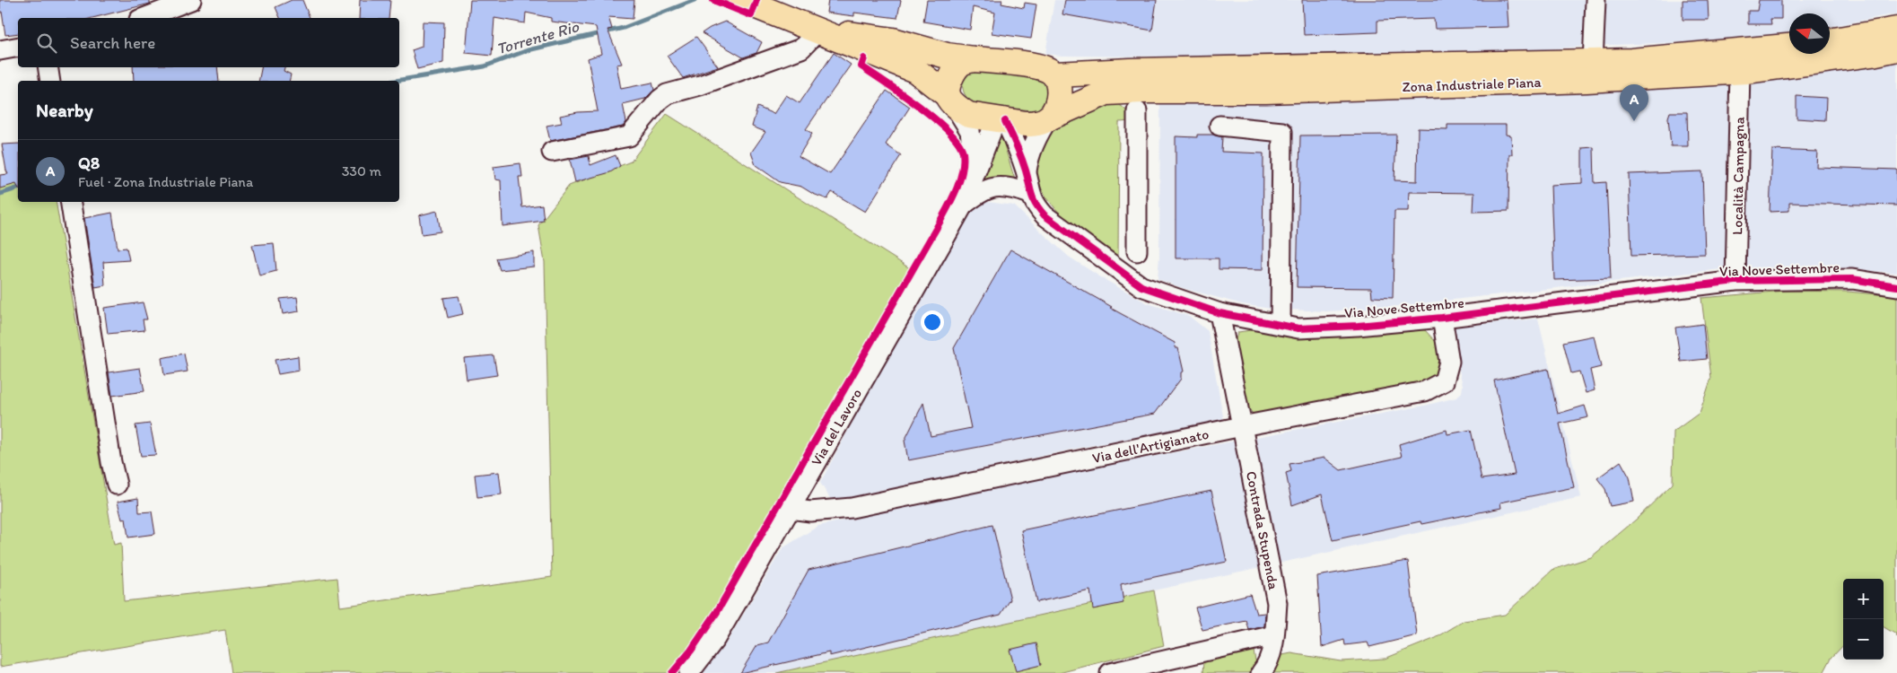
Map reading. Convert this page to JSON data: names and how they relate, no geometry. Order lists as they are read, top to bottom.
{
  "streets": {
    "main road": ["Zona Industriale Piana"],
    "street": [
      "Località Campagna",
      "Via Nove Settembre",
      "Via del Lavoro",
      "Via dell'Artigianato",
      "Contrada Stupenda"
    ]
  },
  "crossings": [
    ["Zona Industriale Piana", "Località Campagna"],
    ["Zona Industriale Piana", "Via Nove Settembre"],
    ["Zona Industriale Piana", "Via del Lavoro"],
    ["Località Campagna", "Via Nove Settembre"],
    ["Via Nove Settembre", "Via del Lavoro"],
    ["Via Nove Settembre", "Via dell'Artigianato"],
    ["Via del Lavoro", "Via dell'Artigianato"],
    ["Via dell'Artigianato", "Contrada Stupenda"]
  ],
  "water": ["Torrente Rio"],
  "north": "left",
  "page": {
    "search": "Search here",
    "heading": "Nearby",
    "pins": "A",
    "list": [
      {
        "mark": "A",
        "name": "Q8",
        "note": "Fuel · Zona Industriale Piana",
        "value": "330 m"
      }
    ],
    "map_buttons": ["+", "−"]
  }
}
